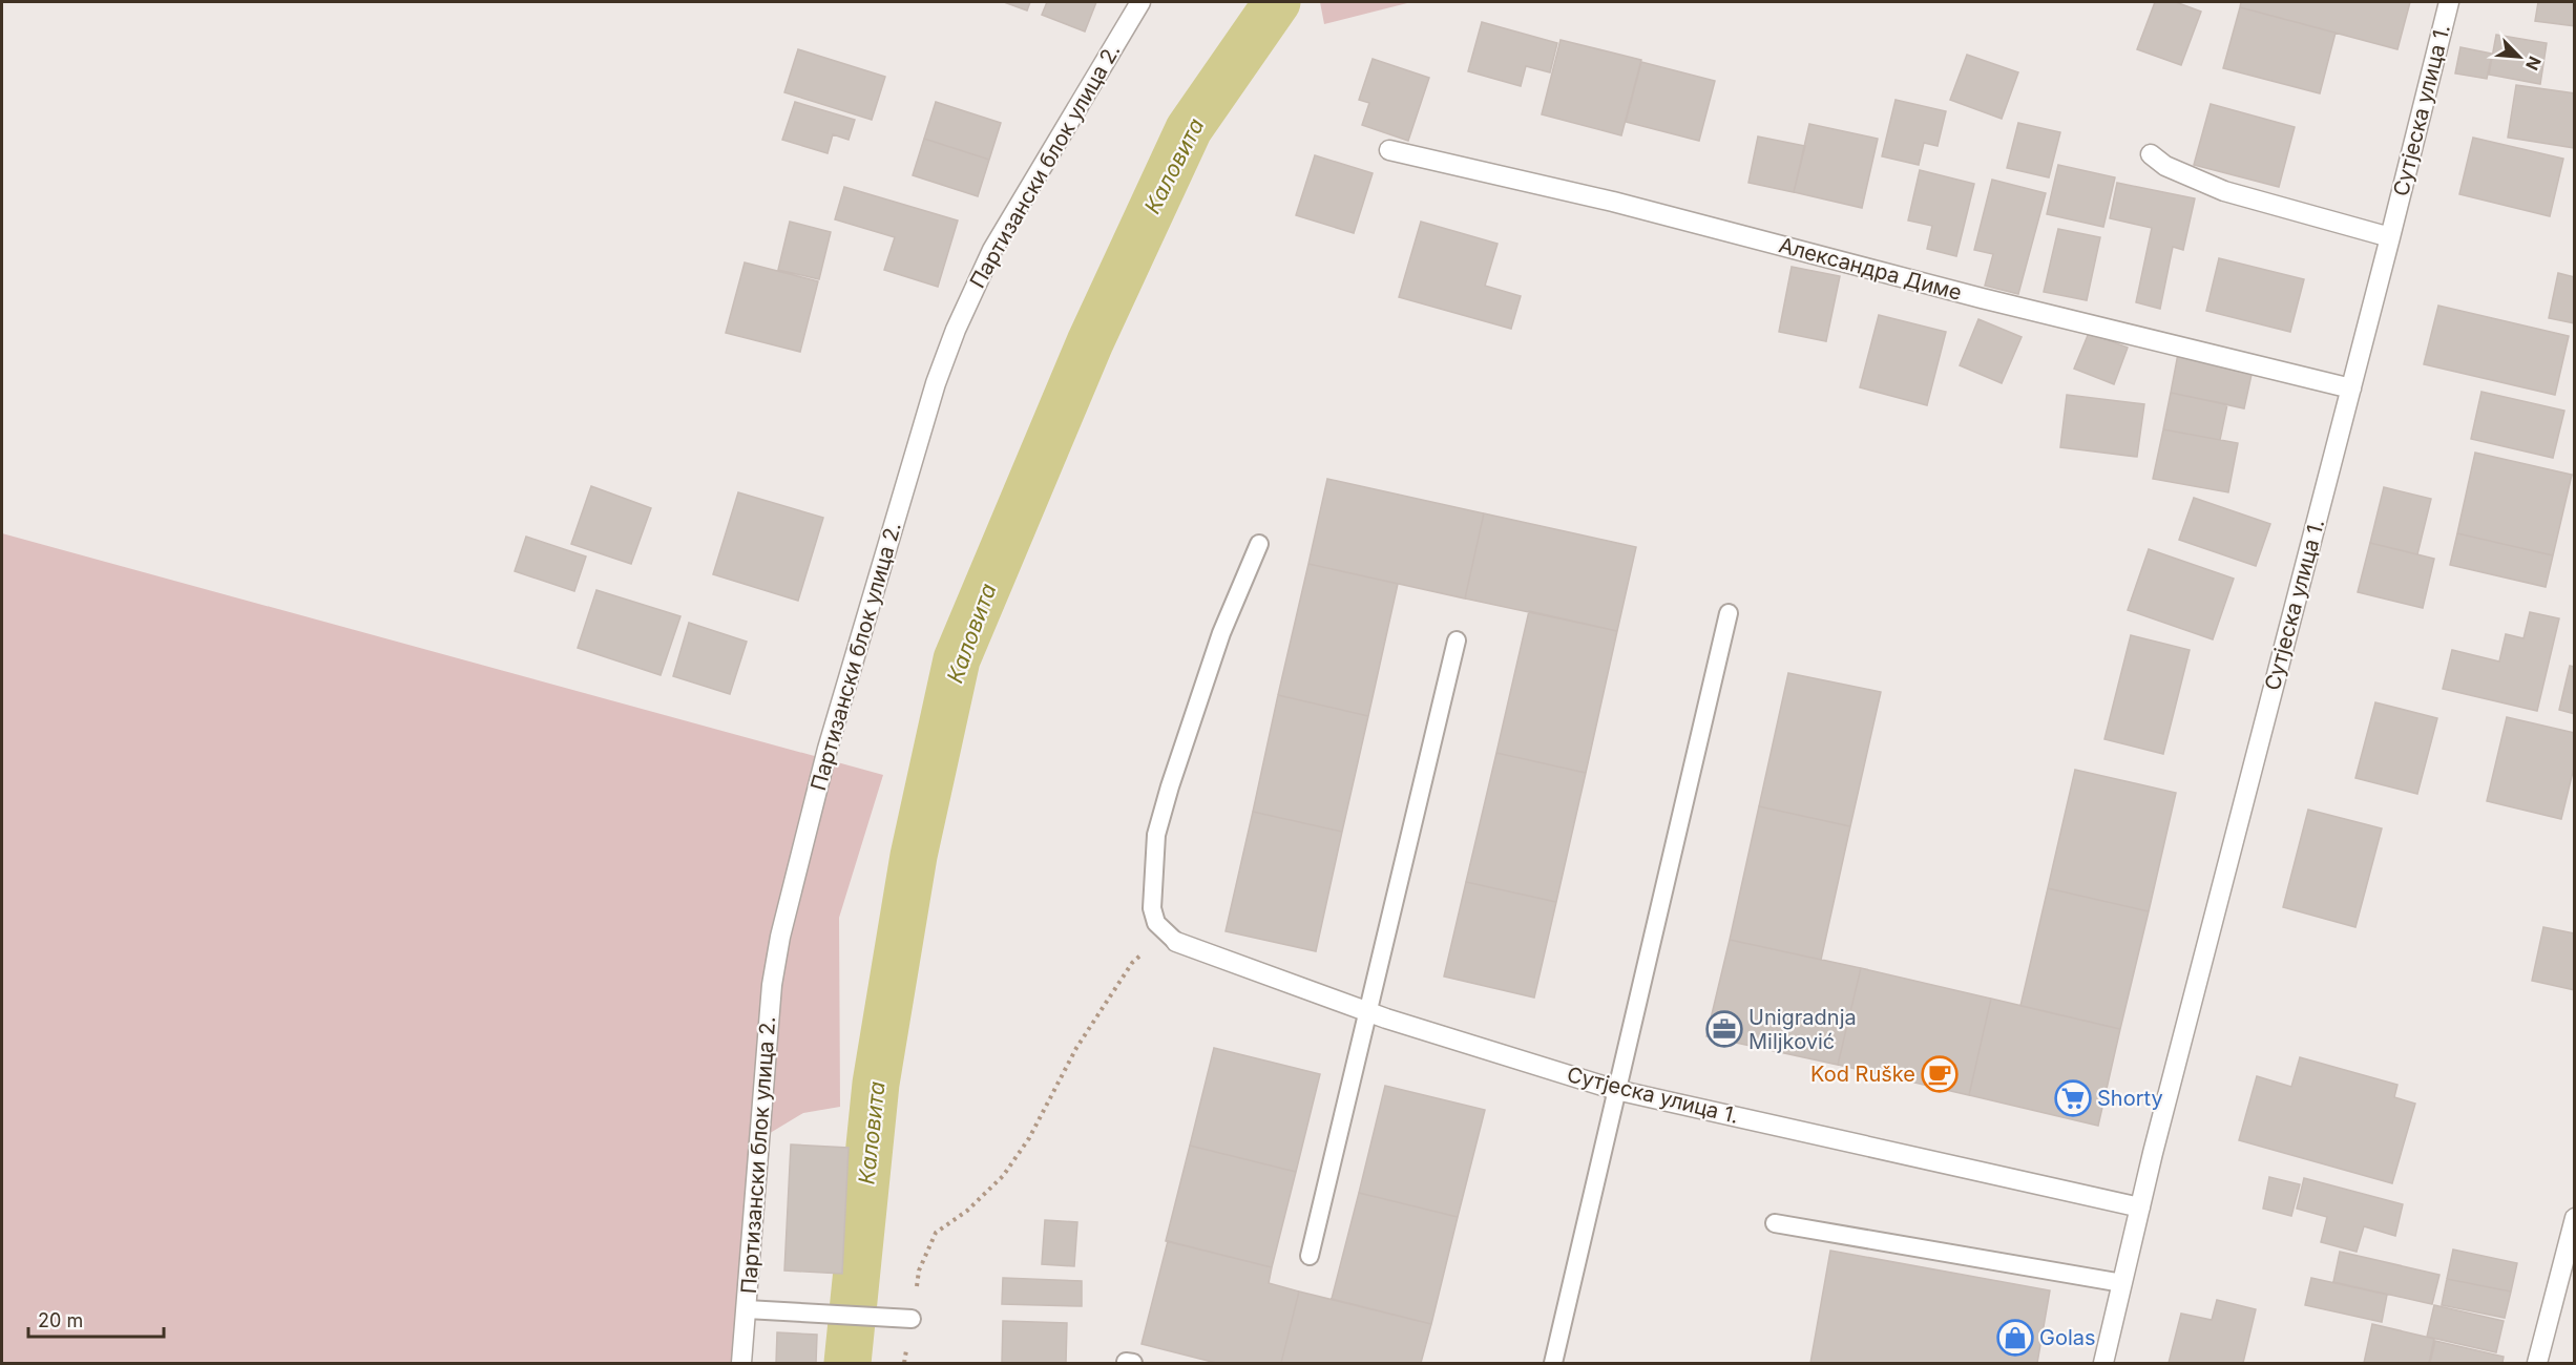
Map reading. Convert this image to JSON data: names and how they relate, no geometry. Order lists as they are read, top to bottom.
{
  "streets": {
    "street": ["Сутјеска улица 1.", "Партизански блок улица 2.", "Александра Диме"]
  },
  "crossings": [
    ["Сутјеска улица 1.", "Александра Диме"]
  ],
  "water": ["Каловита"],
  "places": {
    "office": ["Unigradnja Miljković"],
    "cafe": ["Kod Ruške"],
    "supermarket": ["Shorty"],
    "shop": ["Golas"]
  },
  "scale_bar": "20 m",
  "north": "bottom right"
}
